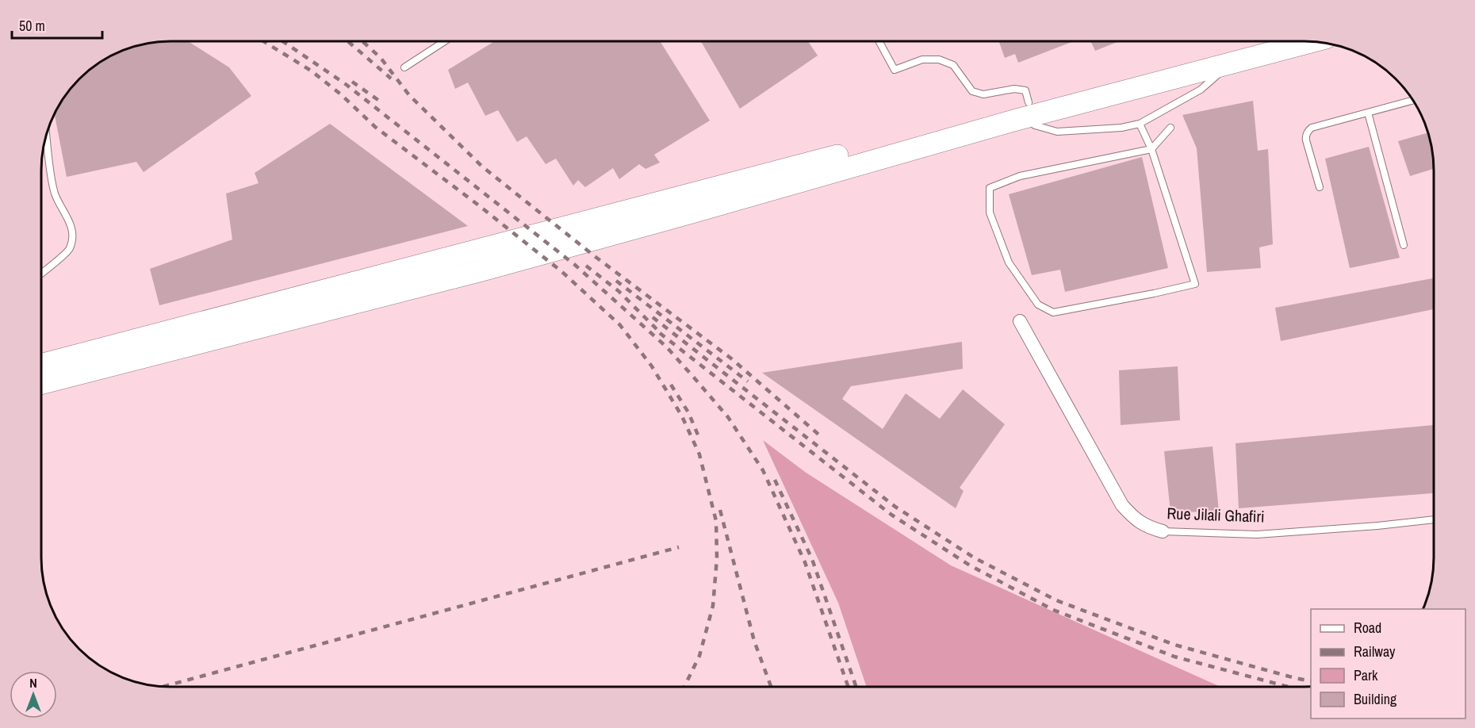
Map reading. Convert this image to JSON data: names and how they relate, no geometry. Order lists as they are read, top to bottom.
{
  "streets": {
    "street": ["Rue Jilali Ghafiri"]
  },
  "legend": [
    "Road",
    "Railway",
    "Park",
    "Building"
  ],
  "scale_bar": "50 m",
  "north": "top"
}
